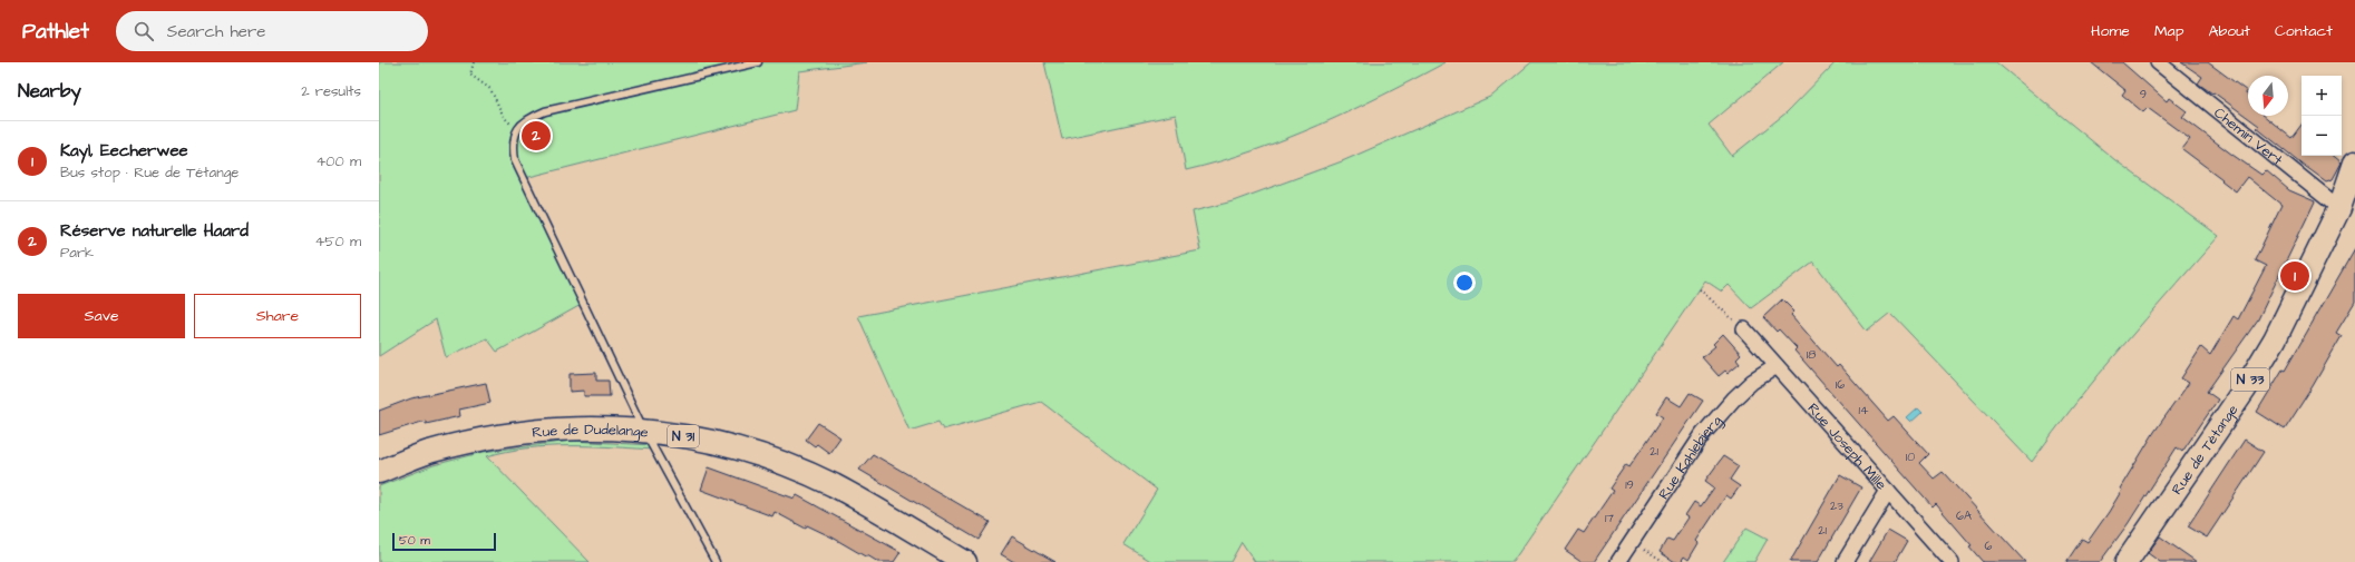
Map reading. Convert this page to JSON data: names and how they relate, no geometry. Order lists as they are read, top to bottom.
{
  "streets": {
    "main road": [
      "N 33",
      "Rue de Dudelange",
      "N 31",
      "Rue de Tétange"
    ],
    "street": ["Chemin Vert", "Rue Joseph Mille", "Rue Kahlebierg"]
  },
  "crossings": [
    ["Chemin Vert", "Rue de Tétange"],
    ["Rue Joseph Mille", "Rue Kahlebierg"]
  ],
  "house_numbers": [
    "9",
    "18",
    "16",
    "14",
    "21",
    "10",
    "19",
    "23",
    "6A",
    "17",
    "21",
    "6"
  ],
  "scale_bar": "50 m",
  "north": "bottom",
  "page": {
    "header": "Pathlet",
    "search": "Search here",
    "nav": [
      "Home",
      "Map",
      "About",
      "Contact"
    ],
    "heading": ["Nearby", "2 results"],
    "map_buttons": ["+", "−"],
    "pins": ["2", "1"],
    "list": [
      {
        "mark": "1",
        "name": "Kayl, Eecherwee",
        "note": "Bus stop · Rue de Tétange",
        "value": "400 m"
      },
      {
        "mark": "2",
        "name": "Réserve naturelle Haard",
        "note": "Park",
        "value": "450 m"
      }
    ],
    "buttons": ["Save", "Share"],
    "scale": "50 m"
  }
}
